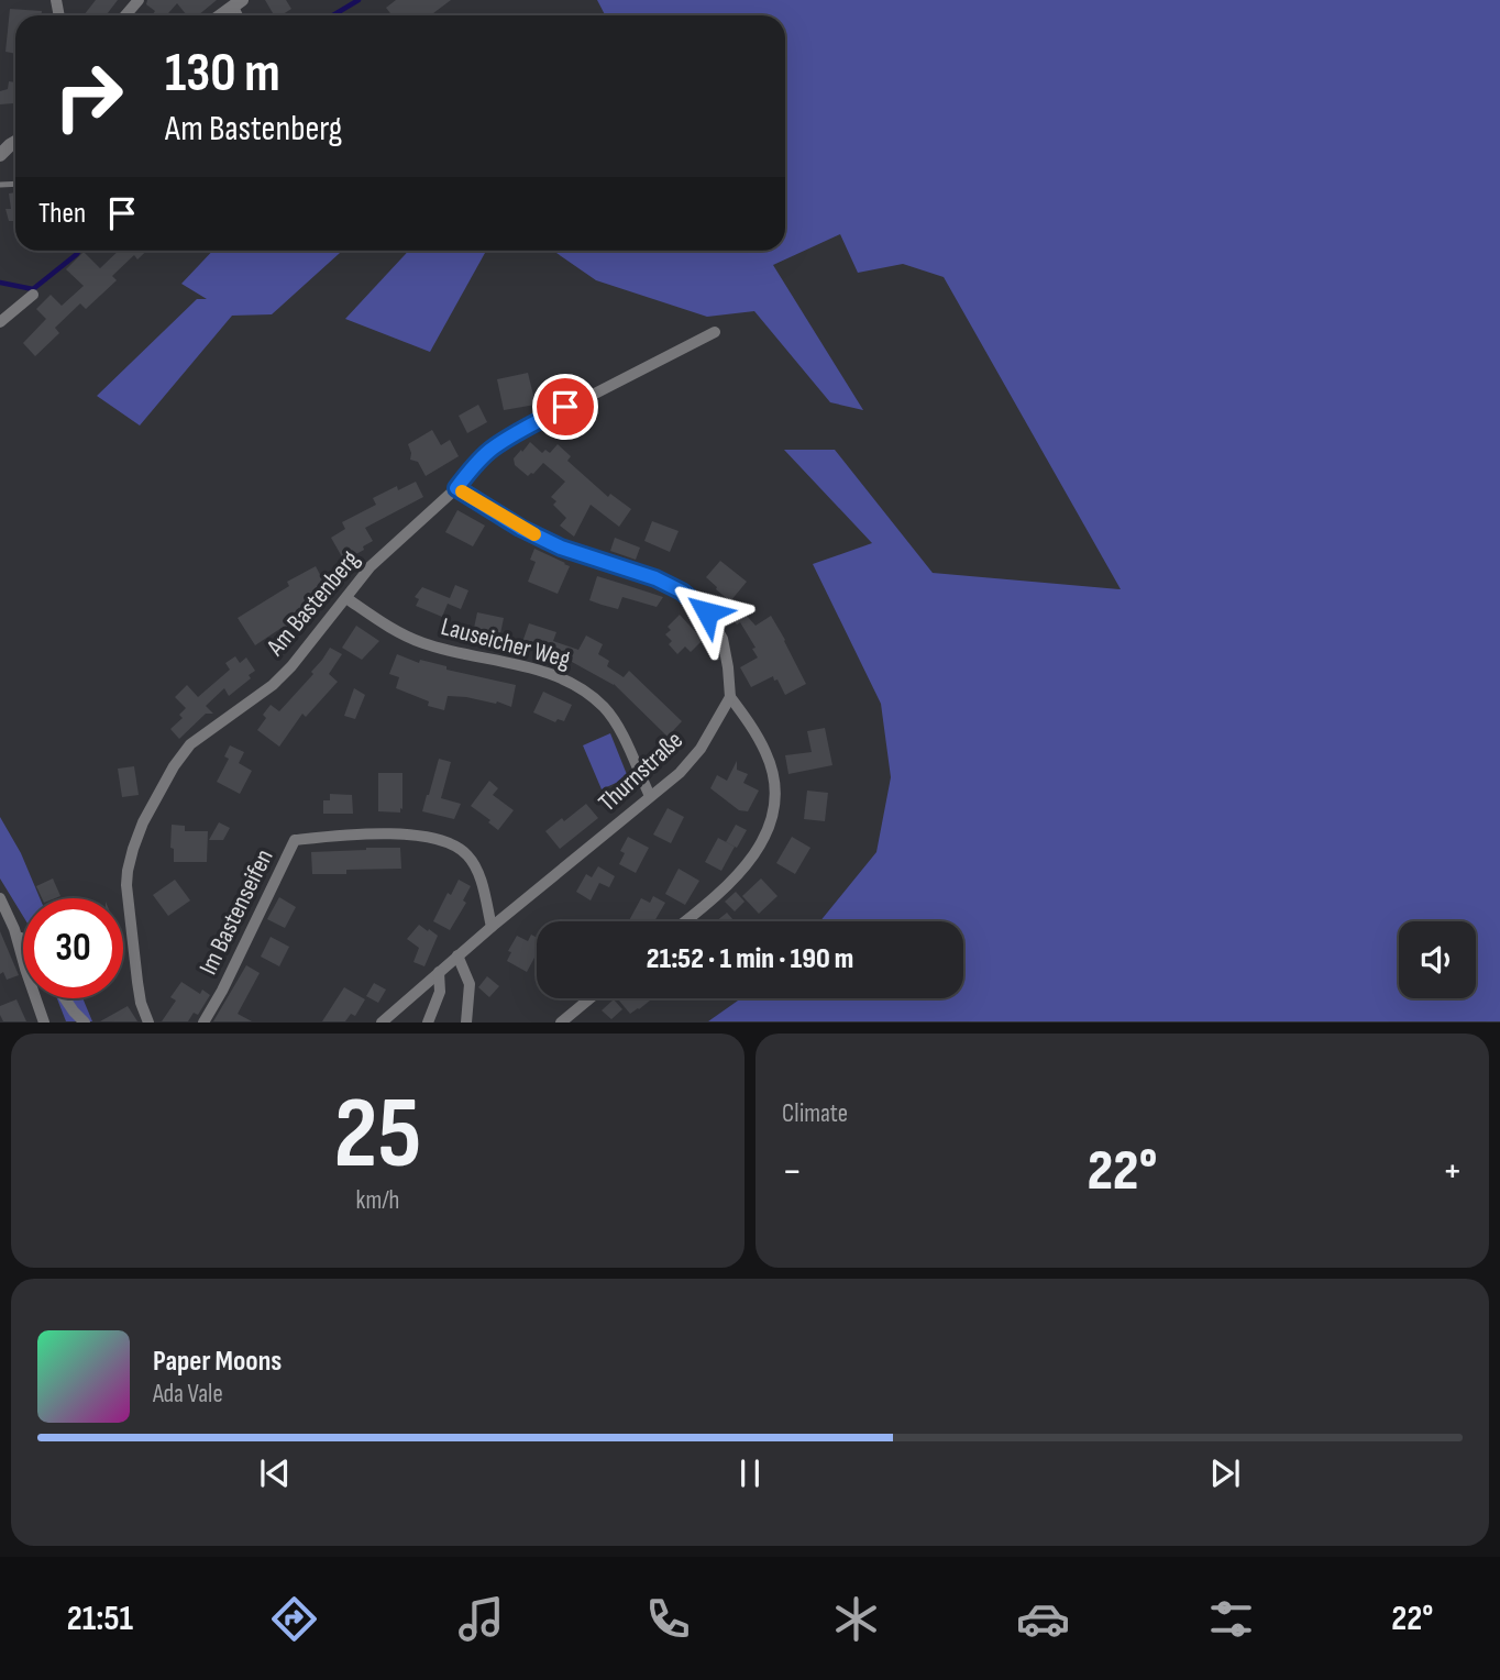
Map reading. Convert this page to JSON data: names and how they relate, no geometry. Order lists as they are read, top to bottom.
{
  "streets": {
    "street": [
      "Am Bastenberg",
      "Lauseicher Weg",
      "Thurnstraße",
      "Im Bastenseifen"
    ]
  },
  "crossings": [
    ["Am Bastenberg", "Lauseicher Weg"],
    ["Lauseicher Weg", "Thurnstraße"],
    ["Thurnstraße", "Im Bastenseifen"]
  ],
  "page": {
    "turn": ["130 m", "Am Bastenberg"],
    "then": "Then",
    "limit": "30",
    "trip": "21:52 · 1 min · 190 m",
    "tile": [
      ["25", "km/h"],
      "Climate"
    ],
    "heat": ["−", "22°", "+"],
    "song": ["Paper Moons", "Ada Vale"],
    "tabs": ["21:51", "22°"]
  }
}
